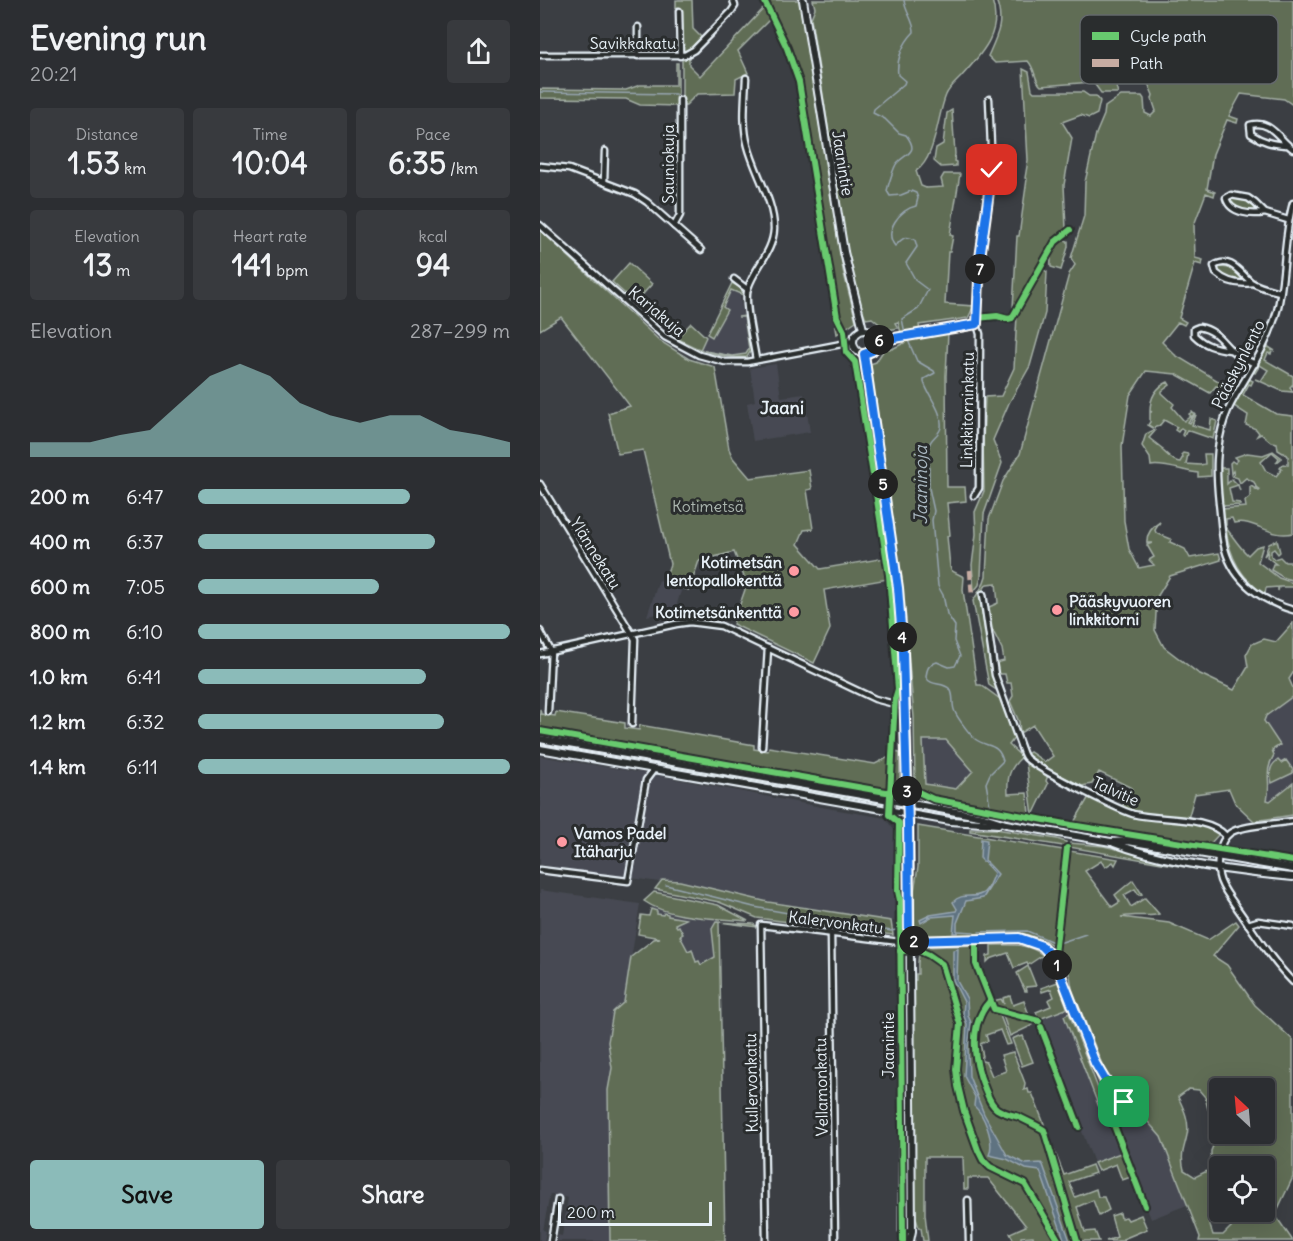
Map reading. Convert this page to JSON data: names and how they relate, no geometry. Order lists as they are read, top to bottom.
{
  "streets": {
    "main road": ["Jaanintie"],
    "street": [
      "Savikkakatu",
      "Sauniokuja",
      "Karjakuja",
      "Pääskynlento",
      "Linkkitorninkatu",
      "Ylännekatu",
      "Talvitie",
      "Kalervonkatu",
      "Kullervonkatu",
      "Vellamonkatu"
    ]
  },
  "crossings": [
    ["Jaanintie", "Karjakuja"],
    ["Jaanintie", "Kalervonkatu"],
    ["Kalervonkatu", "Kullervonkatu"],
    ["Kalervonkatu", "Vellamonkatu"]
  ],
  "districts": ["Jaani"],
  "water": ["Jaaninoja"],
  "parks": ["Kotimetsä"],
  "places": [
    "Kotimetsän lentopallokenttä",
    "Pääskyvuoren linkkitorni",
    "Kotimetsänkenttä",
    "Vamos Padel Itäharju"
  ],
  "legend": ["Cycle path", "Path"],
  "scale_bar": "200 m",
  "north": "top left",
  "page": {
    "heading": ["Evening run", "20:21"],
    "stats": [
      ["Distance", "1.53 km"],
      ["Time", "10:04"],
      ["Pace", "6:35 /km"],
      ["Elevation", "13 m"],
      ["Heart rate", "141 bpm"],
      ["kcal", "94"]
    ],
    "pins": [
      "7",
      "6",
      "5",
      "4",
      "3",
      "2",
      "1"
    ],
    "chart": ["Elevation", "287–299 m"],
    "list": [
      {
        "name": "200 m",
        "note": "6:47"
      },
      {
        "name": "400 m",
        "note": "6:37"
      },
      {
        "name": "600 m",
        "note": "7:05"
      },
      {
        "name": "800 m",
        "note": "6:10"
      },
      {
        "name": "1.0 km",
        "note": "6:41"
      },
      {
        "name": "1.2 km",
        "note": "6:32"
      },
      {
        "name": "1.4 km",
        "note": "6:11"
      }
    ],
    "buttons": ["Save", "Share"],
    "scale": "200 m"
  }
}
